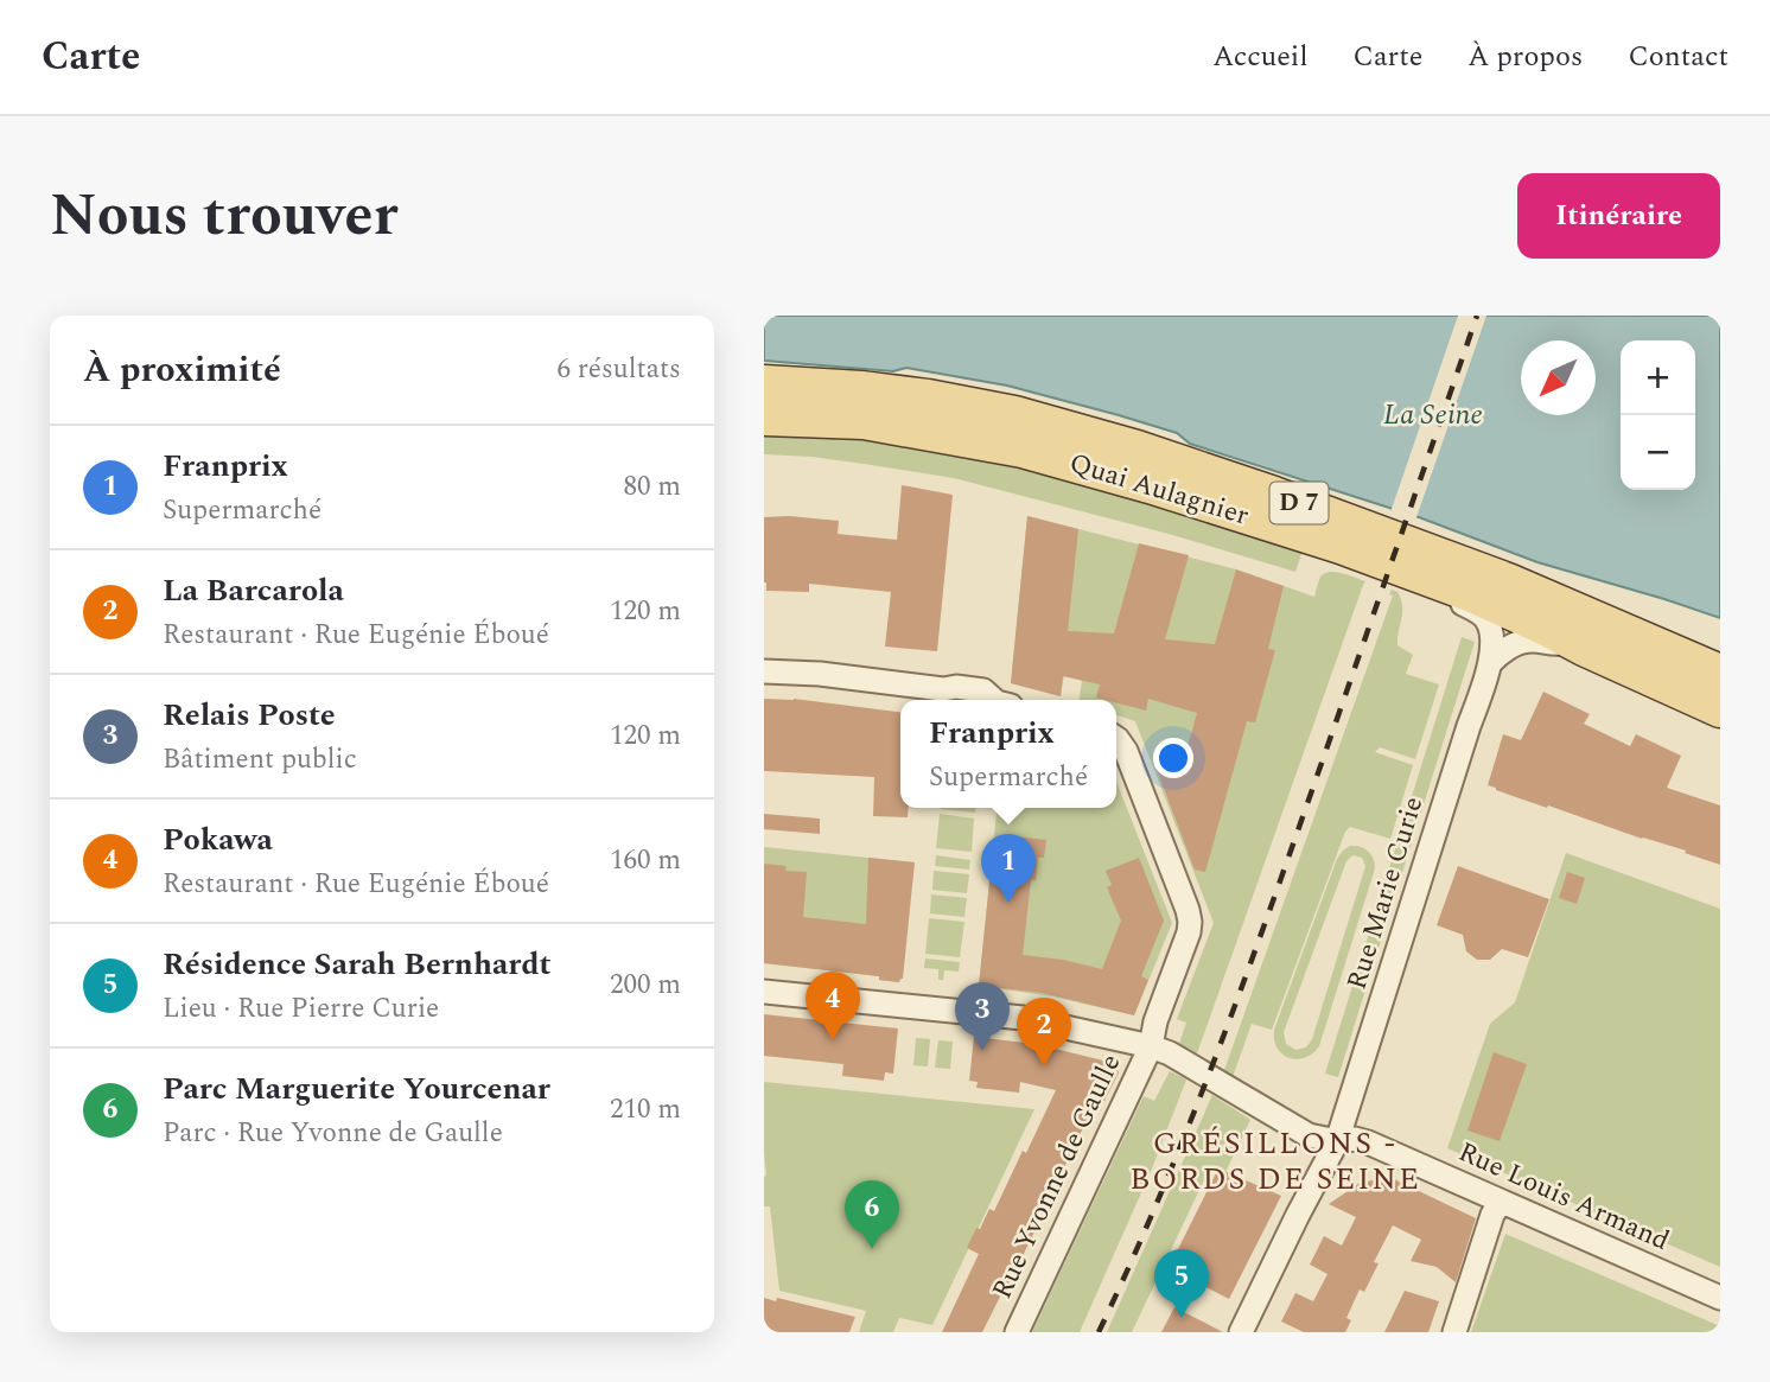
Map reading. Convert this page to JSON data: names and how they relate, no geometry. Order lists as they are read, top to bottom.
{
  "streets": {
    "main road": ["Quai Aulagnier", "D 7"],
    "street": ["Rue Marie Curie", "Rue Yvonne de Gaulle", "Rue Louis Armand"]
  },
  "crossings": [
    ["Quai Aulagnier", "Rue Marie Curie"],
    ["Rue Marie Curie", "Rue Louis Armand"],
    ["Rue Yvonne de Gaulle", "Rue Louis Armand"]
  ],
  "districts": ["GRÉSILLONS - BORDS DE SEINE"],
  "water": ["La Seine"],
  "north": "bottom left",
  "page": {
    "header": "Carte",
    "nav": [
      "Accueil",
      "Carte",
      "À propos",
      "Contact"
    ],
    "title": "Nous trouver",
    "buttons": "Itinéraire",
    "heading": ["À proximité", "6 résultats"],
    "map_buttons": ["+", "−"],
    "list": [
      {
        "mark": "1",
        "name": "Franprix",
        "note": "Supermarché",
        "value": "80 m"
      },
      {
        "mark": "2",
        "name": "La Barcarola",
        "note": "Restaurant · Rue Eugénie Éboué",
        "value": "120 m"
      },
      {
        "mark": "3",
        "name": "Relais Poste",
        "note": "Bâtiment public",
        "value": "120 m"
      },
      {
        "mark": "4",
        "name": "Pokawa",
        "note": "Restaurant · Rue Eugénie Éboué",
        "value": "160 m"
      },
      {
        "mark": "5",
        "name": "Résidence Sarah Bernhardt",
        "note": "Lieu · Rue Pierre Curie",
        "value": "200 m"
      },
      {
        "mark": "6",
        "name": "Parc Marguerite Yourcenar",
        "note": "Parc · Rue Yvonne de Gaulle",
        "value": "210 m"
      }
    ],
    "popup": ["Franprix", "Supermarché"],
    "pins": [
      "1",
      "4",
      "3",
      "2",
      "6",
      "5"
    ]
  }
}
